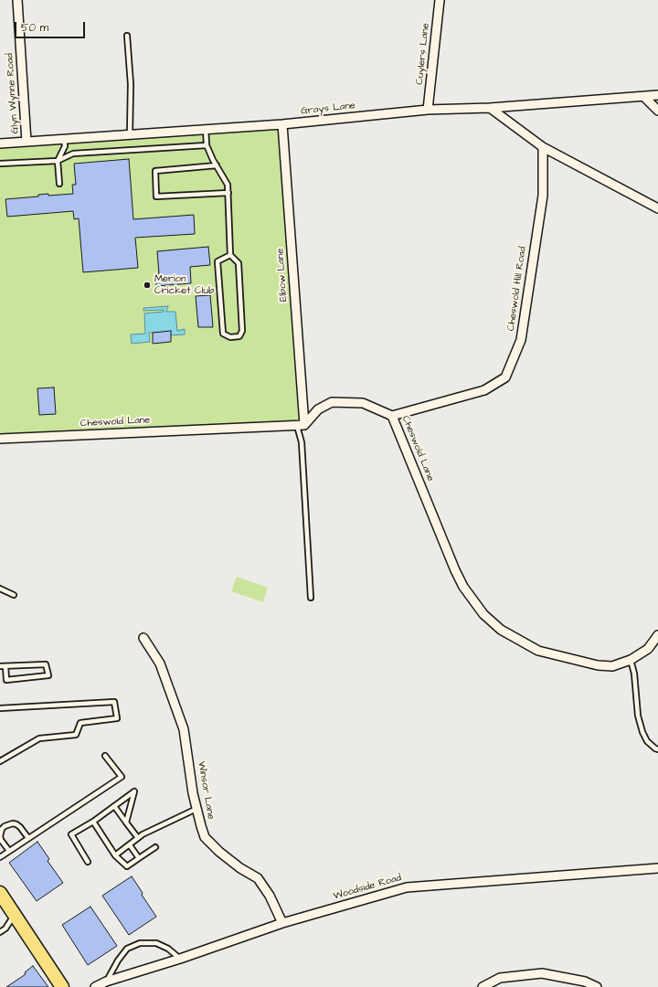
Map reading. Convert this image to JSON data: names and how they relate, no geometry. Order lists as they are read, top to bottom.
{
  "streets": {
    "street": [
      "Cuylers Lane",
      "Glyn Wynne Road",
      "Grays Lane",
      "Elbow Lane",
      "Cheswold Hill Road",
      "Cheswold Lane",
      "Winsor Lane",
      "Woodside Road"
    ]
  },
  "crossings": [
    ["Cuylers Lane", "Grays Lane"],
    ["Glyn Wynne Road", "Grays Lane"],
    ["Grays Lane", "Elbow Lane"],
    ["Elbow Lane", "Cheswold Lane"],
    ["Cheswold Hill Road", "Cheswold Lane"],
    ["Winsor Lane", "Woodside Road"]
  ],
  "places": ["Merion Cricket Club"],
  "scale_bar": "50 m"
}
